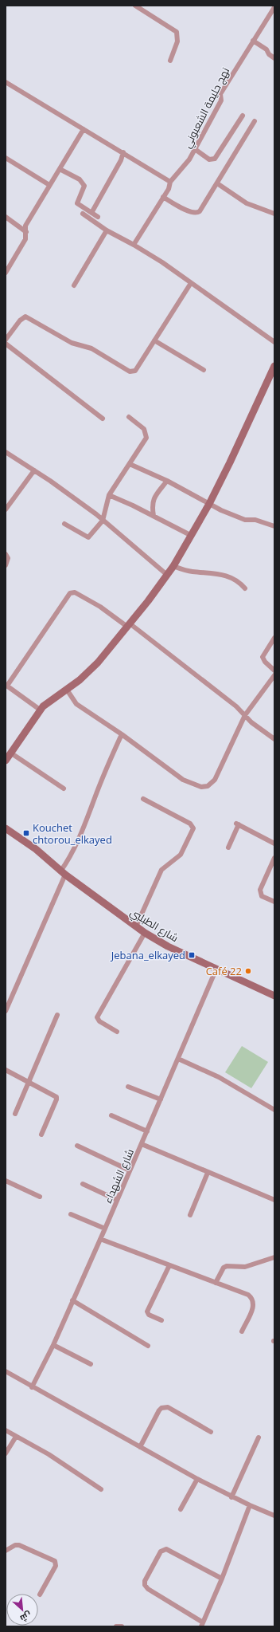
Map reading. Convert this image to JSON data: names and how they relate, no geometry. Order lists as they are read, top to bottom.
{
  "streets": {
    "street": ["نهج حليمة الشعبوني", "شارع الطبلبي", "شارع الشهداء"]
  },
  "crossings": [
    ["شارع الطبلبي", "شارع الشهداء"]
  ],
  "places": {
    "transit": ["Kouchet chtorou_elkayed", "Jebana_elkayed"],
    "other": ["Café 22"]
  },
  "north": "bottom right"
}
